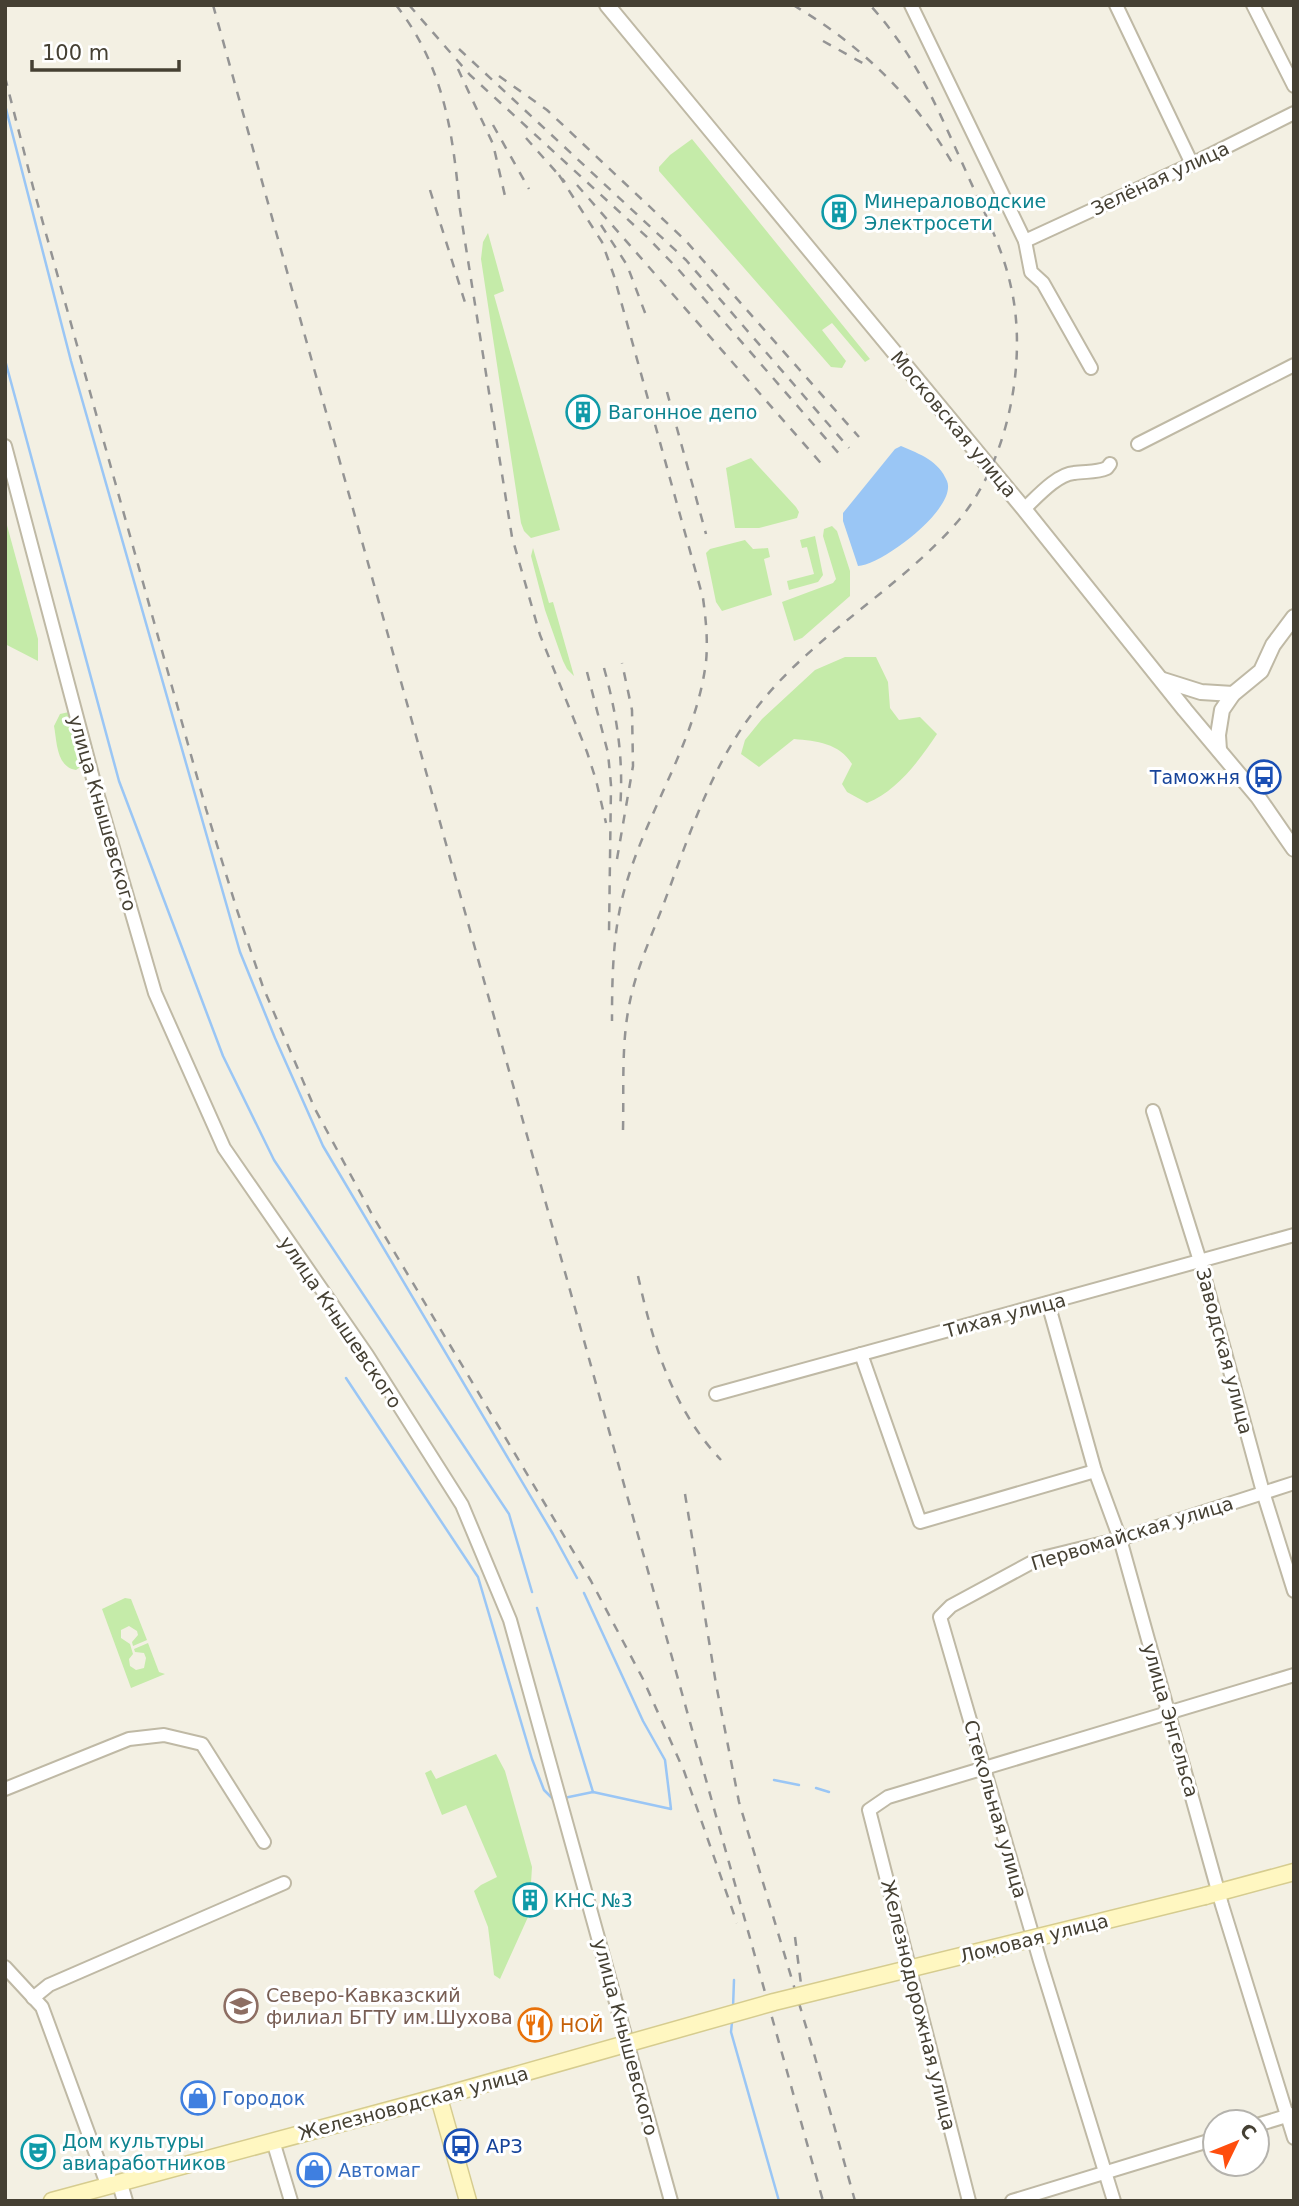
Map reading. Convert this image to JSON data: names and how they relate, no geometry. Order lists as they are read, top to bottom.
{
  "streets": {
    "main road": ["Ломовая улица", "Железноводская улица"],
    "street": [
      "Зелёная улица",
      "Московская улица",
      "улица Кнышевского",
      "Тихая улица",
      "Заводская улица",
      "Первомайская улица",
      "улица Энгельса",
      "Стекольная улица",
      "Железнодорожная улица"
    ]
  },
  "crossings": [
    ["Тихая улица", "Заводская улица"],
    ["Тихая улица", "улица Энгельса"],
    ["Заводская улица", "Первомайская улица"],
    ["Первомайская улица", "улица Энгельса"],
    ["Первомайская улица", "Стекольная улица"],
    ["улица Энгельса", "Ломовая улица"],
    ["Стекольная улица", "Железнодорожная улица"],
    ["Ломовая улица", "Железноводская улица"]
  ],
  "places": {
    "building": ["Минераловодские Электросети", "Вагонное депо", "КНС №3"],
    "bus stop": ["Таможня", "АРЗ"],
    "school or university": ["Северо-Кавказский филиал БГТУ им.Шухова"],
    "restaurant": ["НОЙ"],
    "shop": ["Городок", "Автомаг"],
    "theatre": ["Дом культуры авиаработников"]
  },
  "scale_bar": "100 m",
  "north": "top right"
}
